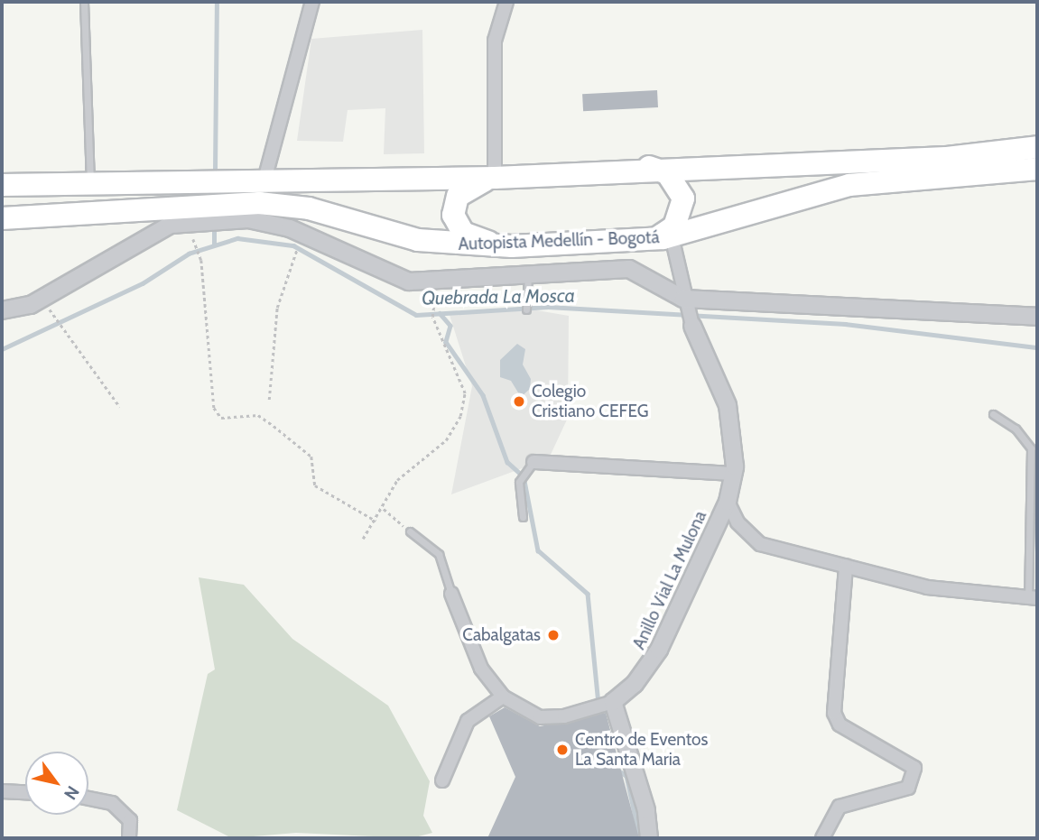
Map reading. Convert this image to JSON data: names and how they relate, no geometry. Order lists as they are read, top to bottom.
{
  "streets": {
    "highway": ["Autopista Medellín - Bogotá"],
    "street": ["Anillo Vial La Mulona"]
  },
  "water": ["Quebrada La Mosca"],
  "places": ["Colegio Cristiano CEFEG", "Cabalgatas", "Centro de Eventos La Santa Maria"],
  "north": "bottom right"
}
